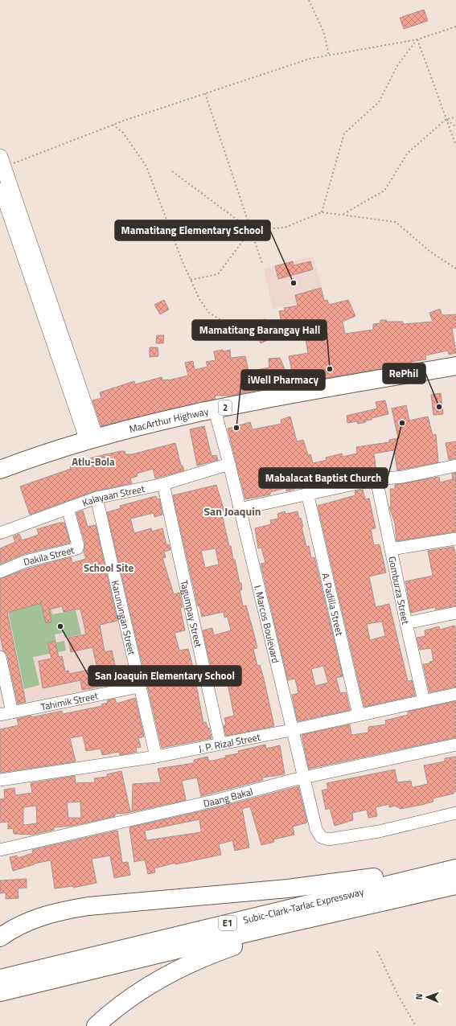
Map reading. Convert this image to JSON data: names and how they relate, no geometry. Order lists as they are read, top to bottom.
{
  "streets": {
    "highway": [
      "2",
      "MacArthur Highway",
      "Subic-Clark-Tarlac Expressway",
      "E1"
    ],
    "street": [
      "Kalayaan Street",
      "Dakila Street",
      "Gomburza Street",
      "A. Padilla Street",
      "Tagumpay Street",
      "Karunungan Street",
      "I. Marcos Boulevard",
      "Tahimik Street",
      "J. P. Rizal Street",
      "Daang Bakal"
    ]
  },
  "crossings": [
    ["MacArthur Highway", "I. Marcos Boulevard"],
    ["Kalayaan Street", "Dakila Street"],
    ["Kalayaan Street", "Tagumpay Street"],
    ["Kalayaan Street", "Karunungan Street"],
    ["Kalayaan Street", "I. Marcos Boulevard"],
    ["Gomburza Street", "J. P. Rizal Street"],
    ["A. Padilla Street", "J. P. Rizal Street"],
    ["Tagumpay Street", "J. P. Rizal Street"],
    ["Karunungan Street", "Tahimik Street"],
    ["Karunungan Street", "J. P. Rizal Street"],
    ["I. Marcos Boulevard", "J. P. Rizal Street"],
    ["I. Marcos Boulevard", "Daang Bakal"]
  ],
  "districts": ["Atlu-Bola", "San Joaquin", "School Site"],
  "places": [
    "Mamatitang Elementary School",
    "Mamatitang Barangay Hall",
    "RePhil",
    "Mabalacat Baptist Church",
    "iWell Pharmacy",
    "San Joaquin Elementary School"
  ],
  "north": "left"
}
